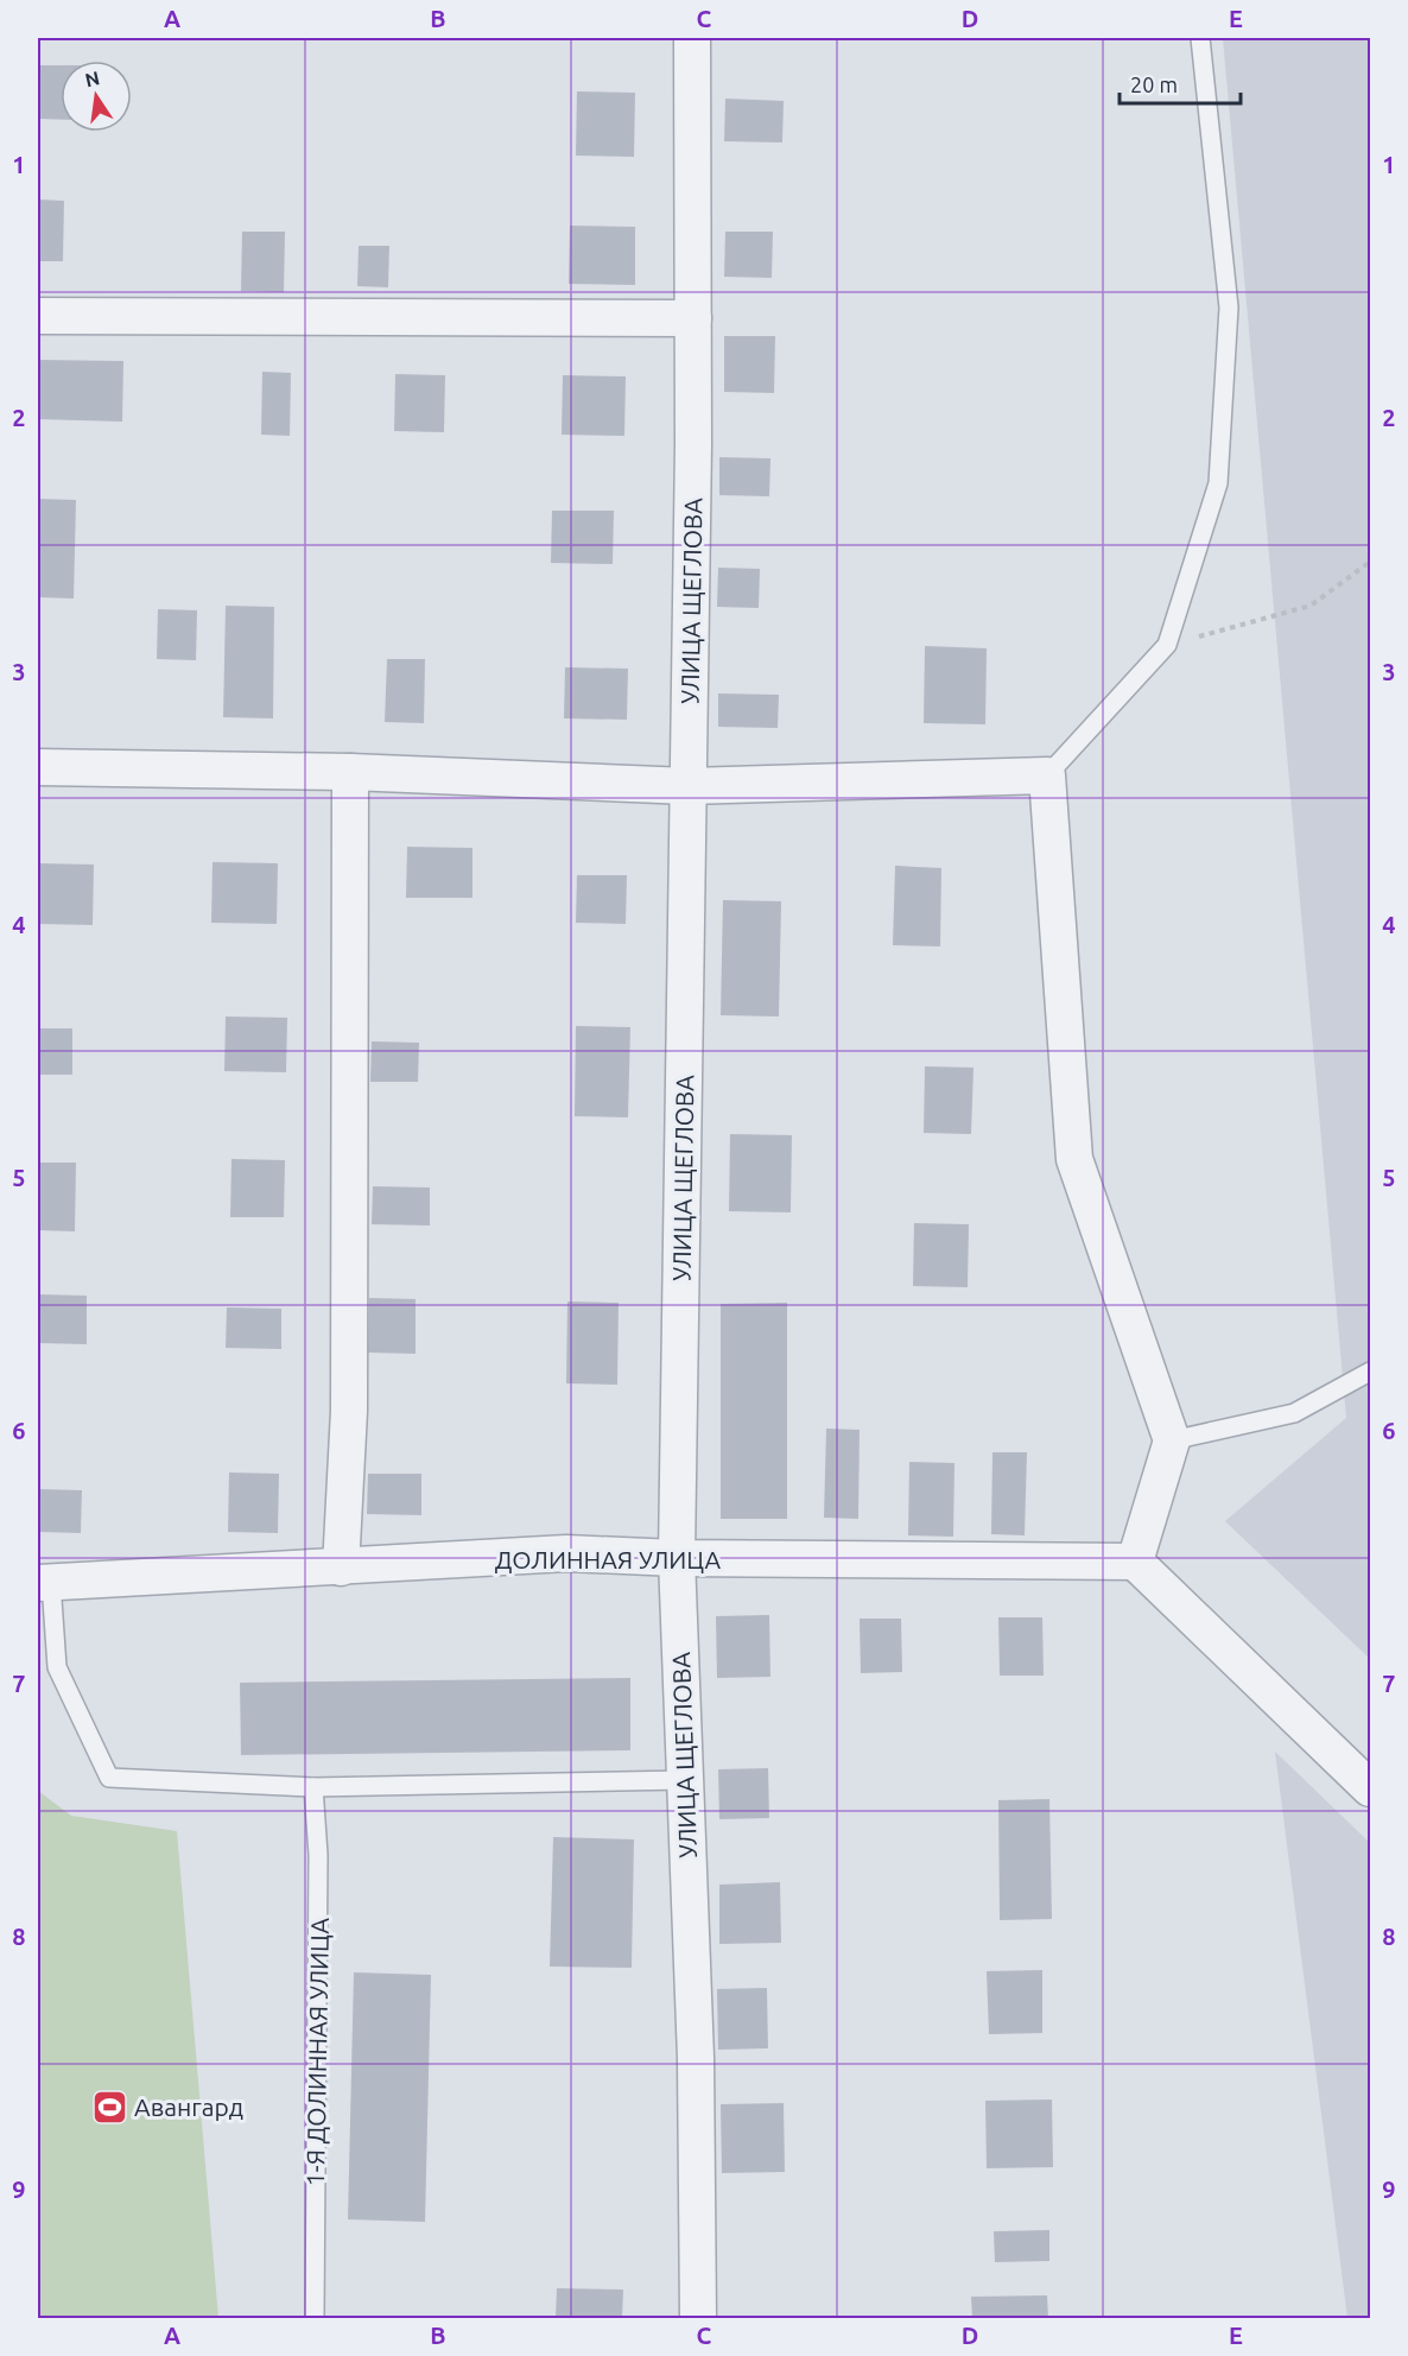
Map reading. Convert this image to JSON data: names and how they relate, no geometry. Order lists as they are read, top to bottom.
{
  "streets": {
    "street": ["УЛИЦА ЩЕГЛОВА", "ДОЛИННАЯ УЛИЦА"],
    "lane": ["1-Я ДОЛИННАЯ УЛИЦА"]
  },
  "crossings": [
    ["УЛИЦА ЩЕГЛОВА", "ДОЛИННАЯ УЛИЦА"]
  ],
  "places": {
    "sports": ["Авангард"]
  },
  "scale_bar": "20 m",
  "north": "top",
  "grid": {
    "columns": [
      "A",
      "B",
      "C",
      "D",
      "E"
    ],
    "rows": [
      "1",
      "2",
      "3",
      "4",
      "5",
      "6",
      "7",
      "8",
      "9"
    ]
  }
}
